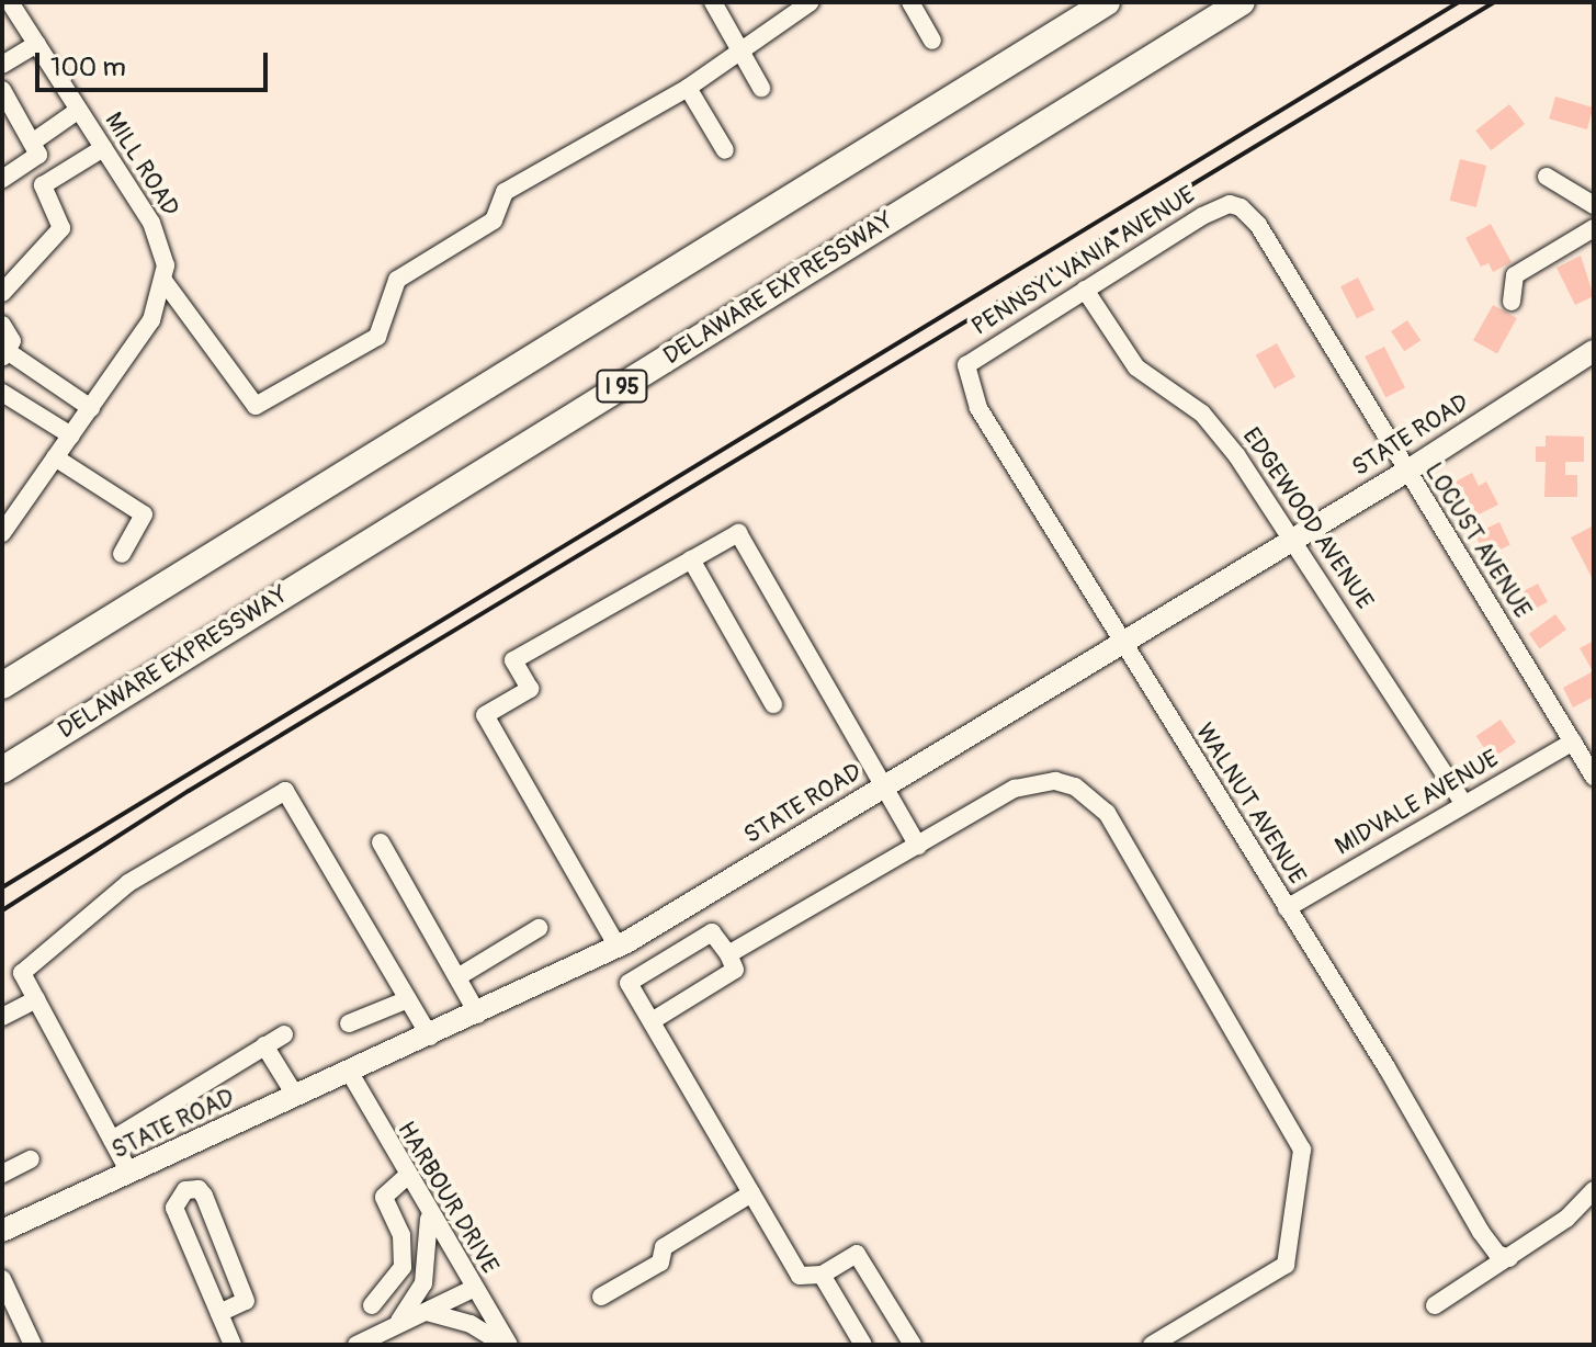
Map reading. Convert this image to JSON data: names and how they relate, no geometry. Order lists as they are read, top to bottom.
{
  "streets": {
    "highway": ["DELAWARE EXPRESSWAY", "I 95"],
    "main road": ["STATE ROAD"],
    "street": [
      "MILL ROAD",
      "PENNSYLVANIA AVENUE",
      "EDGEWOOD AVENUE",
      "LOCUST AVENUE",
      "MIDVALE AVENUE",
      "WALNUT AVENUE",
      "HARBOUR DRIVE"
    ]
  },
  "crossings": [
    ["PENNSYLVANIA AVENUE", "EDGEWOOD AVENUE"],
    ["PENNSYLVANIA AVENUE", "LOCUST AVENUE"],
    ["PENNSYLVANIA AVENUE", "WALNUT AVENUE"],
    ["STATE ROAD", "EDGEWOOD AVENUE"],
    ["STATE ROAD", "LOCUST AVENUE"],
    ["STATE ROAD", "WALNUT AVENUE"],
    ["STATE ROAD", "HARBOUR DRIVE"],
    ["EDGEWOOD AVENUE", "MIDVALE AVENUE"],
    ["LOCUST AVENUE", "MIDVALE AVENUE"],
    ["MIDVALE AVENUE", "WALNUT AVENUE"]
  ],
  "scale_bar": "100 m"
}
